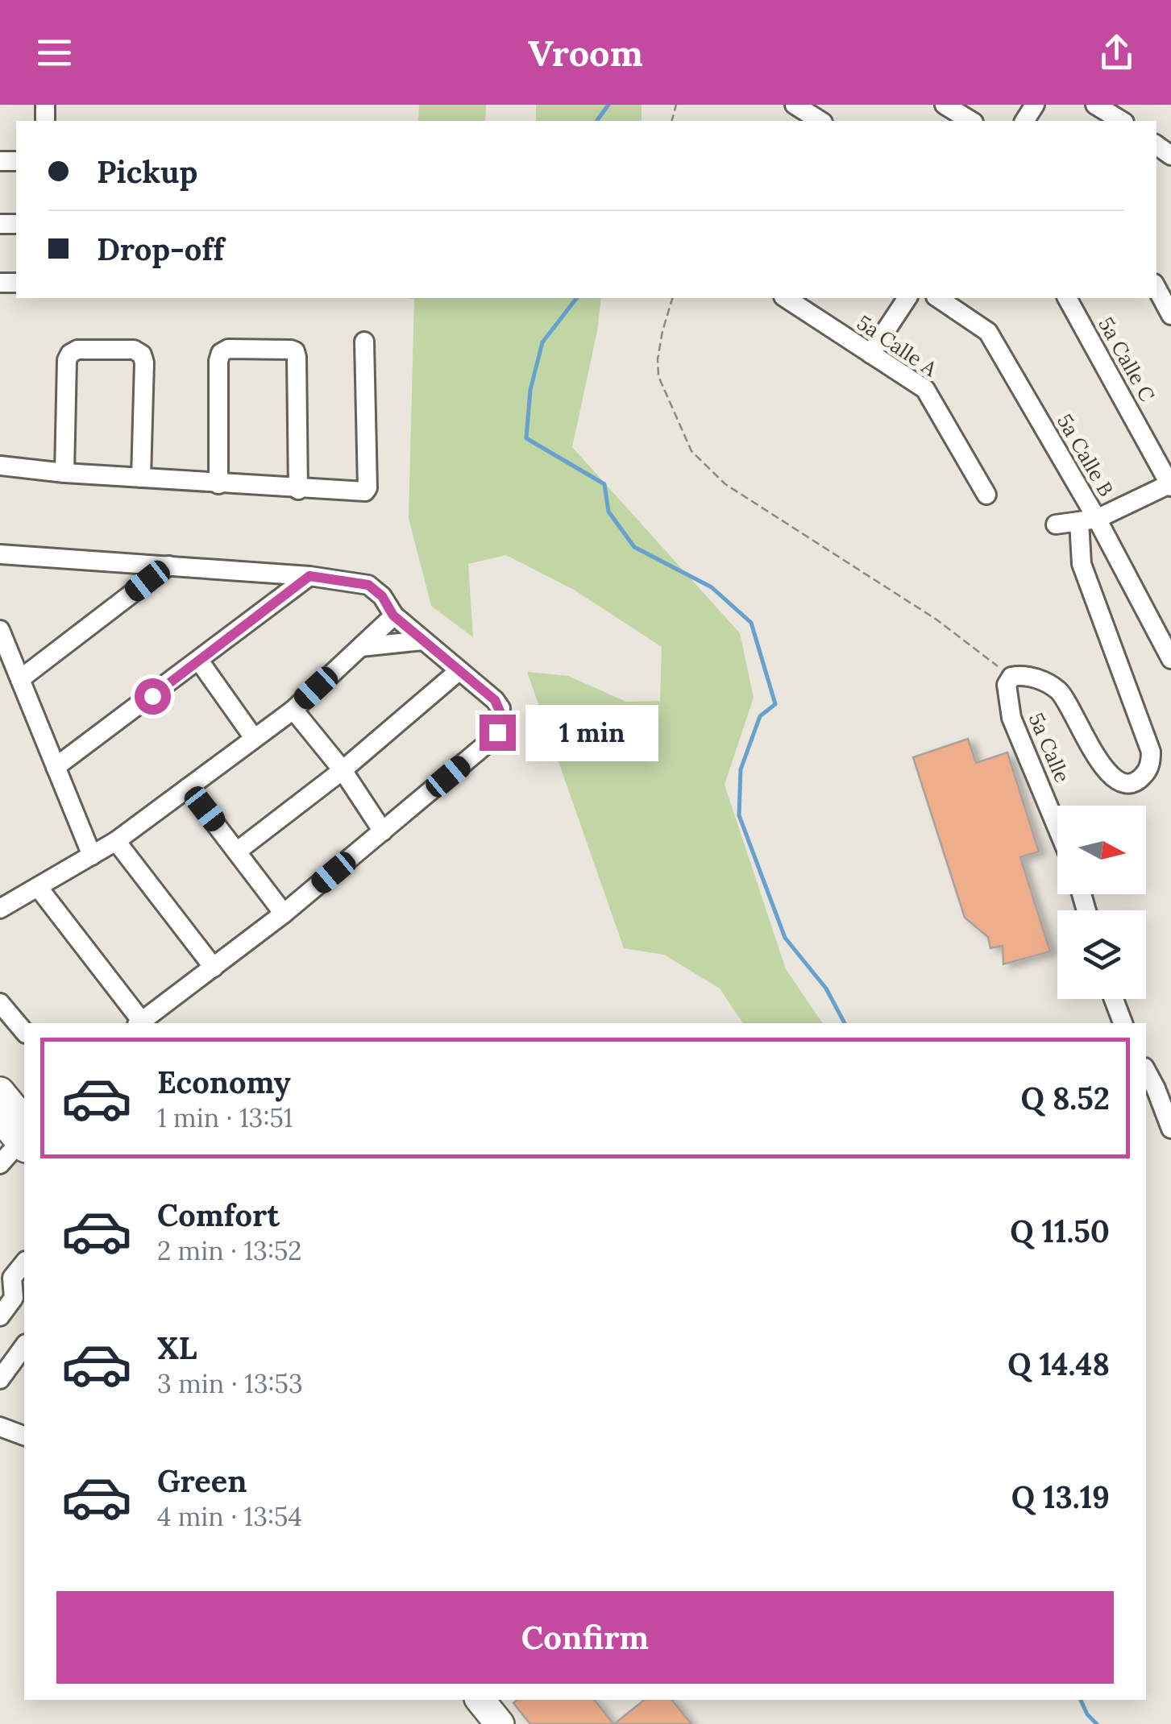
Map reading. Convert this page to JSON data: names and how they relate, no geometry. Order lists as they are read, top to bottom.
{
  "streets": {
    "street": [
      "5a Calle A",
      "5a Calle C",
      "5a Calle B",
      "5a Calle"
    ]
  },
  "crossings": [
    ["5a Calle B", "5a Calle"]
  ],
  "north": "right",
  "page": {
    "header": "Vroom",
    "banner": ["Pickup", "Drop-off"],
    "bubble": "1 min",
    "list": [
      {
        "name": "Economy",
        "note": "1 min · 13:51",
        "value": "Q 8.52"
      },
      {
        "name": "Comfort",
        "note": "2 min · 13:52",
        "value": "Q 11.50"
      },
      {
        "name": "XL",
        "note": "3 min · 13:53",
        "value": "Q 14.48"
      },
      {
        "name": "Green",
        "note": "4 min · 13:54",
        "value": "Q 13.19"
      }
    ],
    "buttons": "Confirm"
  }
}
